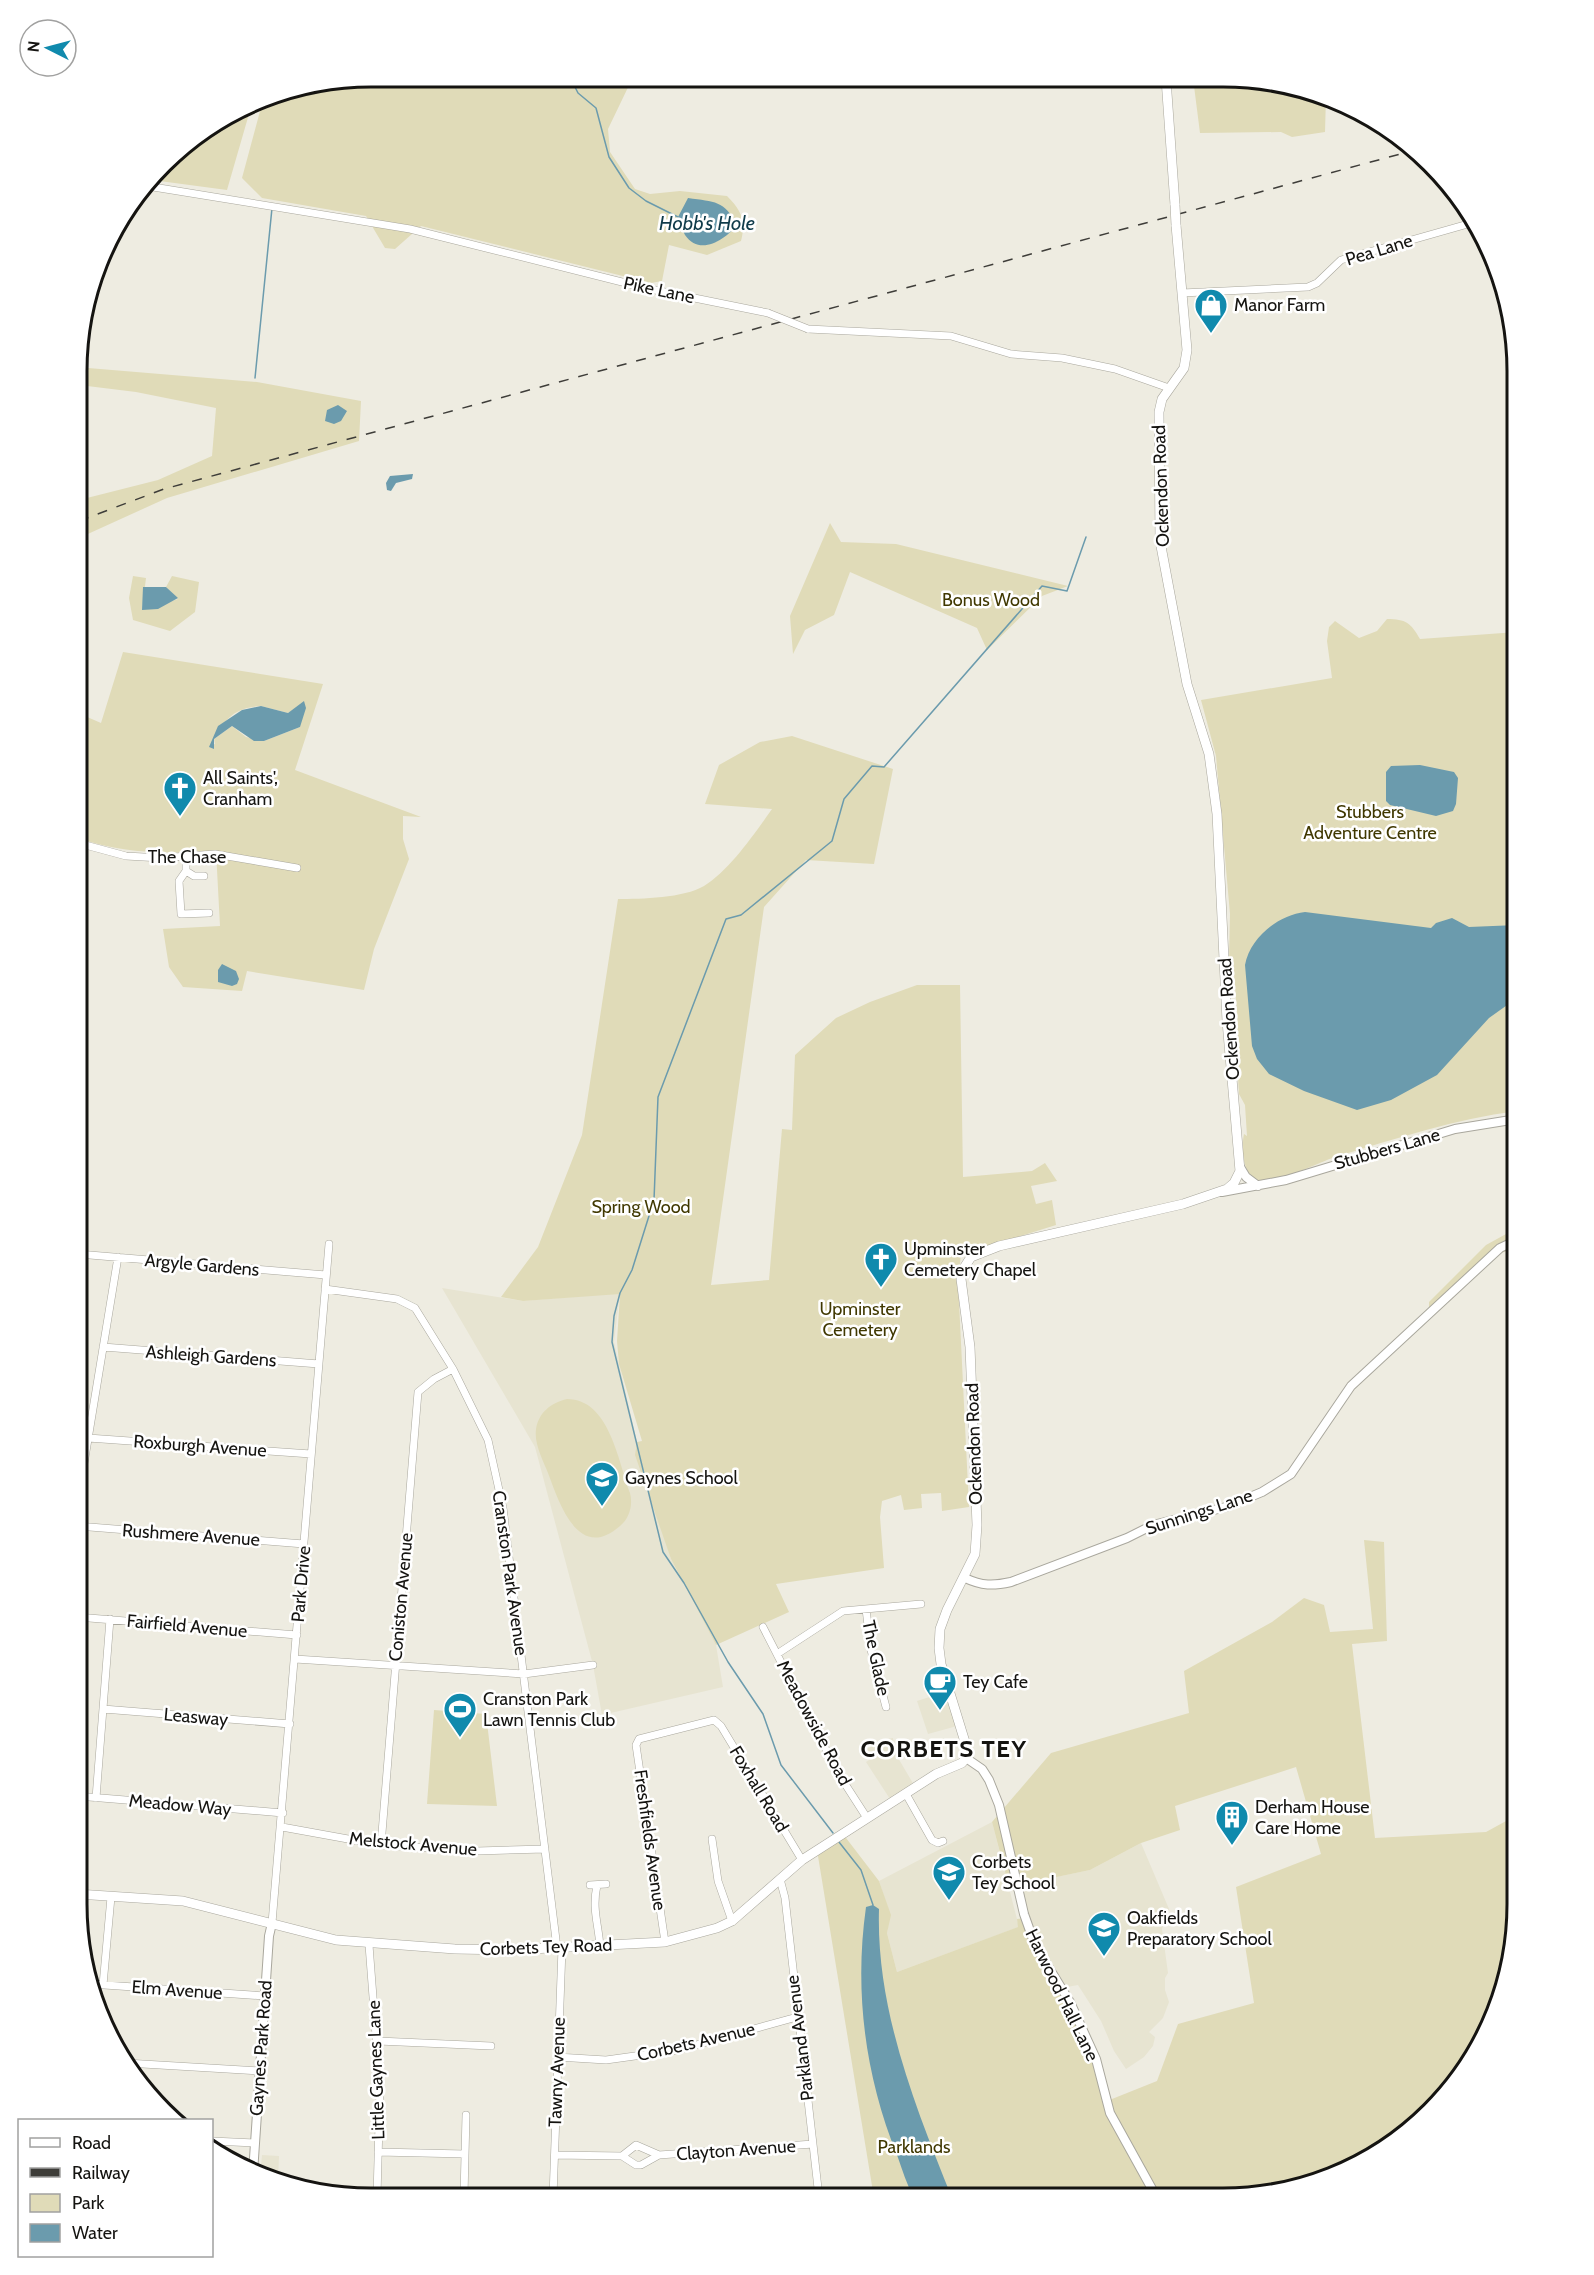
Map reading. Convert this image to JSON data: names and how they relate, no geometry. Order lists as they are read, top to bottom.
{
  "streets": {
    "main road": ["Ockendon Road", "Corbets Tey Road"],
    "street": [
      "Pea Lane",
      "Pike Lane",
      "The Chase",
      "Stubbers Lane",
      "Argyle Gardens",
      "Ashleigh Gardens",
      "Roxburgh Avenue",
      "Sunnings Lane",
      "Rushmere Avenue",
      "Cranston Park Avenue",
      "Park Drive",
      "Coniston Avenue",
      "Fairfield Avenue",
      "The Glade",
      "Leasway",
      "Meadowside Road",
      "Foxhall Road",
      "Meadow Way",
      "Freshfields Avenue",
      "Melstock Avenue",
      "Elm Avenue",
      "Harwood Hall Lane",
      "Parkland Avenue",
      "Corbets Avenue",
      "Gaynes Park Road",
      "Little Gaynes Lane",
      "Tawny Avenue",
      "Clayton Avenue"
    ]
  },
  "crossings": [
    ["Pea Lane", "Ockendon Road"],
    ["Pike Lane", "Ockendon Road"],
    ["Ockendon Road", "Stubbers Lane"],
    ["Ockendon Road", "Sunnings Lane"],
    ["Ockendon Road", "Corbets Tey Road"],
    ["Ockendon Road", "Harwood Hall Lane"],
    ["Argyle Gardens", "Park Drive"],
    ["Ashleigh Gardens", "Park Drive"],
    ["Roxburgh Avenue", "Park Drive"],
    ["Rushmere Avenue", "Park Drive"],
    ["Cranston Park Avenue", "Park Drive"],
    ["Cranston Park Avenue", "Coniston Avenue"],
    ["Cranston Park Avenue", "Melstock Avenue"],
    ["Cranston Park Avenue", "Corbets Tey Road"],
    ["Cranston Park Avenue", "Tawny Avenue"],
    ["Park Drive", "Fairfield Avenue"],
    ["Park Drive", "Leasway"],
    ["Park Drive", "Meadow Way"],
    ["Park Drive", "Melstock Avenue"],
    ["Park Drive", "Corbets Tey Road"],
    ["Park Drive", "Gaynes Park Road"],
    ["Coniston Avenue", "Melstock Avenue"],
    ["Meadowside Road", "Corbets Tey Road"],
    ["Foxhall Road", "Freshfields Avenue"],
    ["Foxhall Road", "Corbets Tey Road"],
    ["Freshfields Avenue", "Corbets Tey Road"],
    ["Corbets Tey Road", "Harwood Hall Lane"],
    ["Corbets Tey Road", "Parkland Avenue"],
    ["Corbets Tey Road", "Gaynes Park Road"],
    ["Corbets Tey Road", "Little Gaynes Lane"],
    ["Corbets Tey Road", "Tawny Avenue"],
    ["Elm Avenue", "Gaynes Park Road"],
    ["Parkland Avenue", "Corbets Avenue"],
    ["Parkland Avenue", "Clayton Avenue"],
    ["Corbets Avenue", "Tawny Avenue"],
    ["Tawny Avenue", "Clayton Avenue"]
  ],
  "districts": ["CORBETS TEY"],
  "water": ["Hobb's Hole"],
  "parks": [
    "Bonus Wood",
    "Stubbers Adventure Centre",
    "Spring Wood",
    "Upminster Cemetery",
    "Parklands"
  ],
  "places": {
    "shop": ["Manor Farm"],
    "church": ["All Saints', Cranham", "Upminster Cemetery Chapel"],
    "school or university": ["Gaynes School", "Corbets Tey School", "Oakfields Preparatory School"],
    "cafe": ["Tey Cafe"],
    "sports": ["Cranston Park Lawn Tennis Club"],
    "building": ["Derham House Care Home"]
  },
  "legend": [
    "Road",
    "Railway",
    "Park",
    "Water"
  ],
  "north": "left"
}
